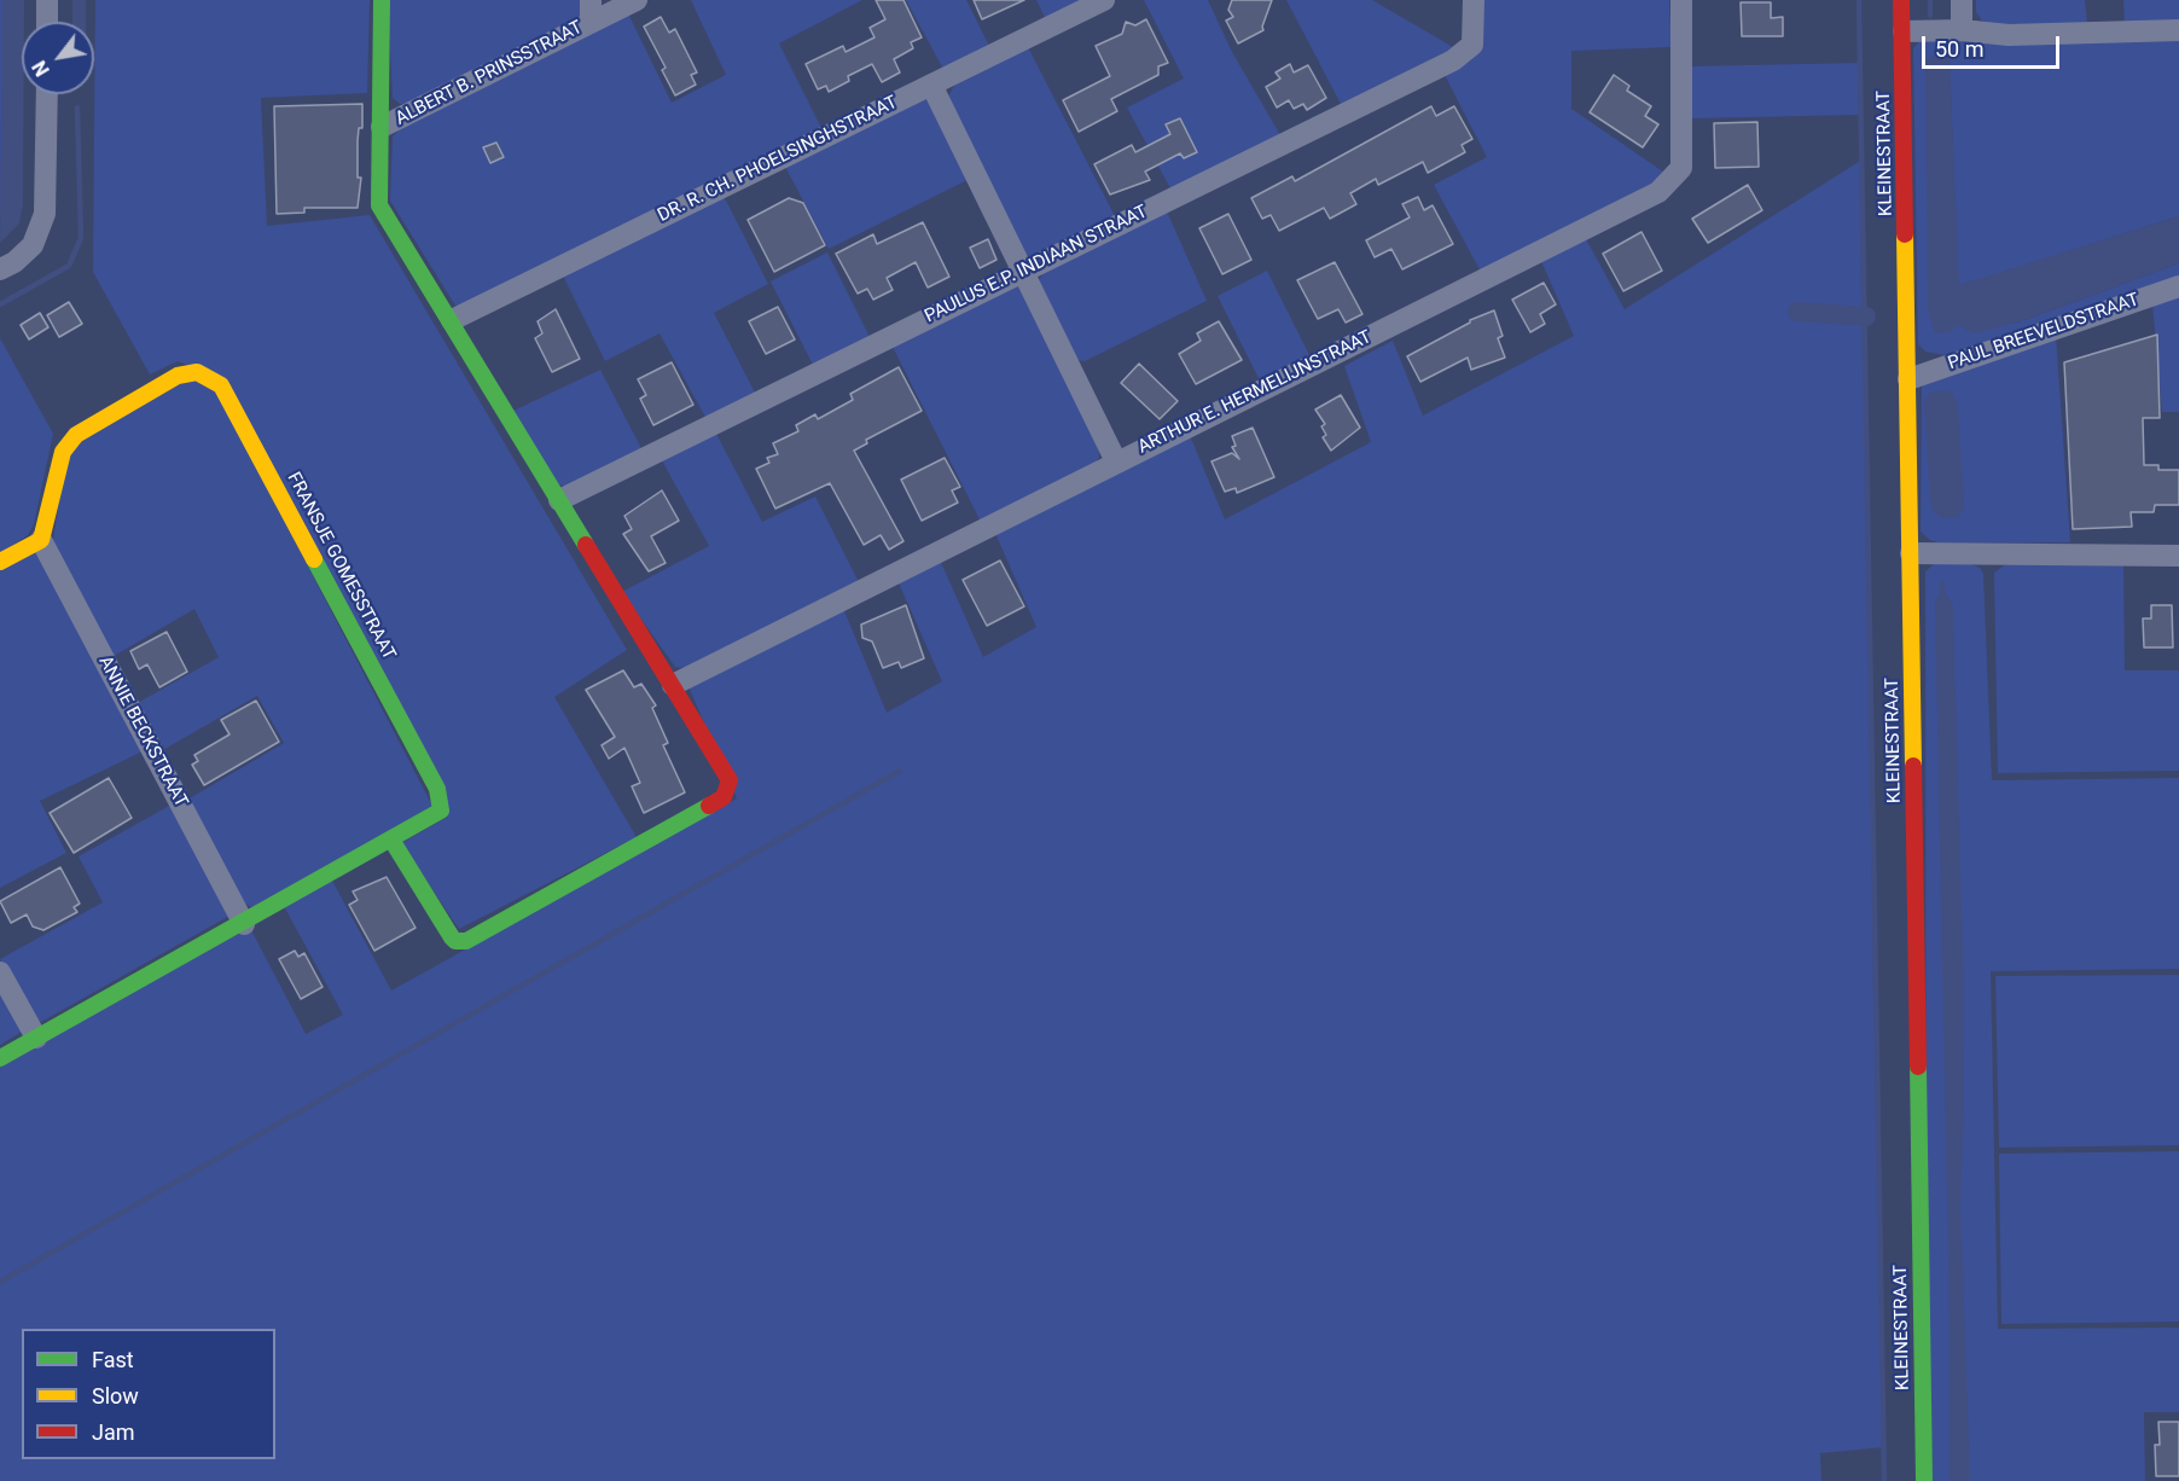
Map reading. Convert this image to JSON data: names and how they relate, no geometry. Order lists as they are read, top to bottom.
{
  "streets": {
    "street": [
      "ALBERT B. PRINSSTRAAT",
      "KLEINESTRAAT",
      "DR. R. CH. PHOELSINGHSTRAAT",
      "PAULUS E.P. INDIAAN STRAAT",
      "PAUL BREEVELDSTRAAT",
      "ARTHUR E. HERMELIJNSTRAAT",
      "FRANSJE GOMESSTRAAT",
      "ANNIE BECKSTRAAT"
    ]
  },
  "crossings": [
    ["KLEINESTRAAT", "PAUL BREEVELDSTRAAT"],
    ["FRANSJE GOMESSTRAAT", "ANNIE BECKSTRAAT"]
  ],
  "legend": ["Fast", "Slow", "Jam"],
  "scale_bar": "50 m",
  "north": "bottom left"
}
